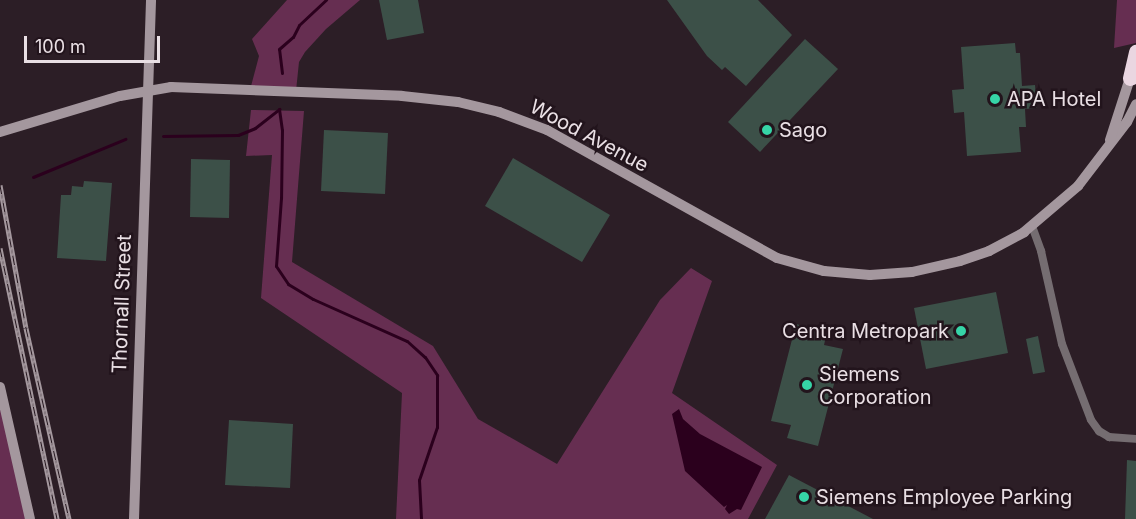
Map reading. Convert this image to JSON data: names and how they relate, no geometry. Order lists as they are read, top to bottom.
{
  "streets": {
    "street": ["Wood Avenue", "Thornall Street"]
  },
  "crossings": [
    ["Wood Avenue", "Thornall Street"]
  ],
  "places": [
    "APA Hotel",
    "Sago",
    "Centra Metropark",
    "Siemens Corporation",
    "Siemens Employee Parking"
  ],
  "scale_bar": "100 m"
}
